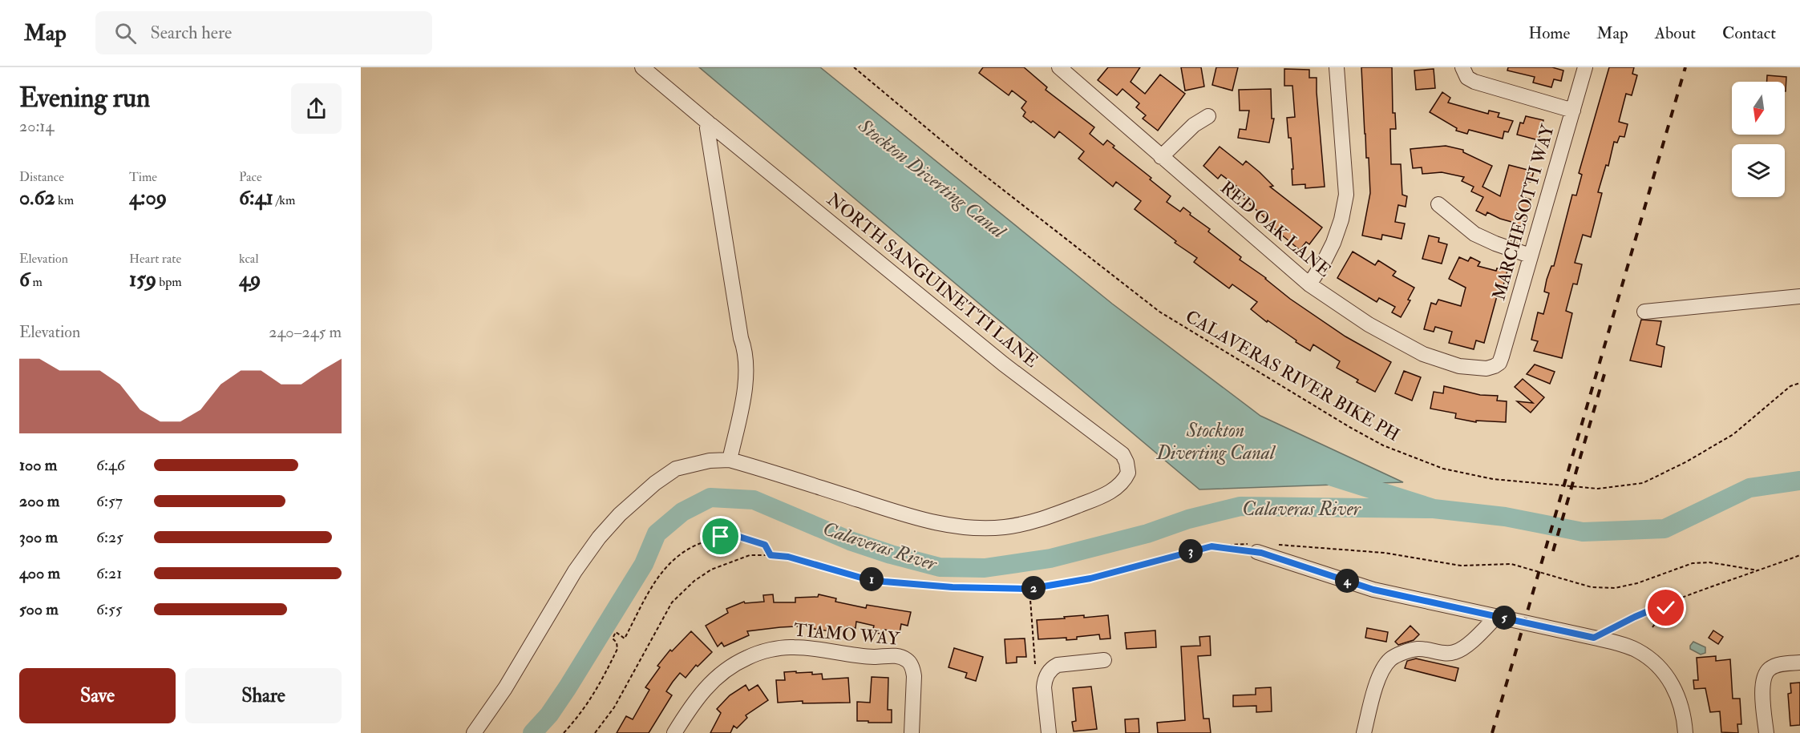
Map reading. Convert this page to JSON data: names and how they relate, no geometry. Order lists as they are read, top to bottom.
{
  "streets": {
    "street": [
      "MARCHESOTTI WAY",
      "RED OAK LANE",
      "NORTH SANGUINETTI LANE",
      "TIAMO WAY"
    ],
    "path": ["CALAVERAS RIVER BIKE PH"]
  },
  "crossings": [
    ["MARCHESOTTI WAY", "RED OAK LANE"]
  ],
  "water": ["Stockton Diverting Canal", "Calaveras River"],
  "north": "bottom",
  "page": {
    "header": "Map",
    "search": "Search here",
    "nav": [
      "Home",
      "Map",
      "About",
      "Contact"
    ],
    "heading": ["Evening run", "20:14"],
    "stats": [
      ["Distance", "0.62 km"],
      ["Time", "4:09"],
      ["Pace", "6:41 /km"],
      ["Elevation", "6 m"],
      ["Heart rate", "159 bpm"],
      ["kcal", "49"]
    ],
    "chart": ["Elevation", "240–245 m"],
    "list": [
      {
        "name": "100 m",
        "note": "6:46"
      },
      {
        "name": "200 m",
        "note": "6:57"
      },
      {
        "name": "300 m",
        "note": "6:25"
      },
      {
        "name": "400 m",
        "note": "6:21"
      },
      {
        "name": "500 m",
        "note": "6:55"
      }
    ],
    "pins": [
      "3",
      "1",
      "4",
      "2",
      "5"
    ],
    "buttons": ["Save", "Share"]
  }
}
